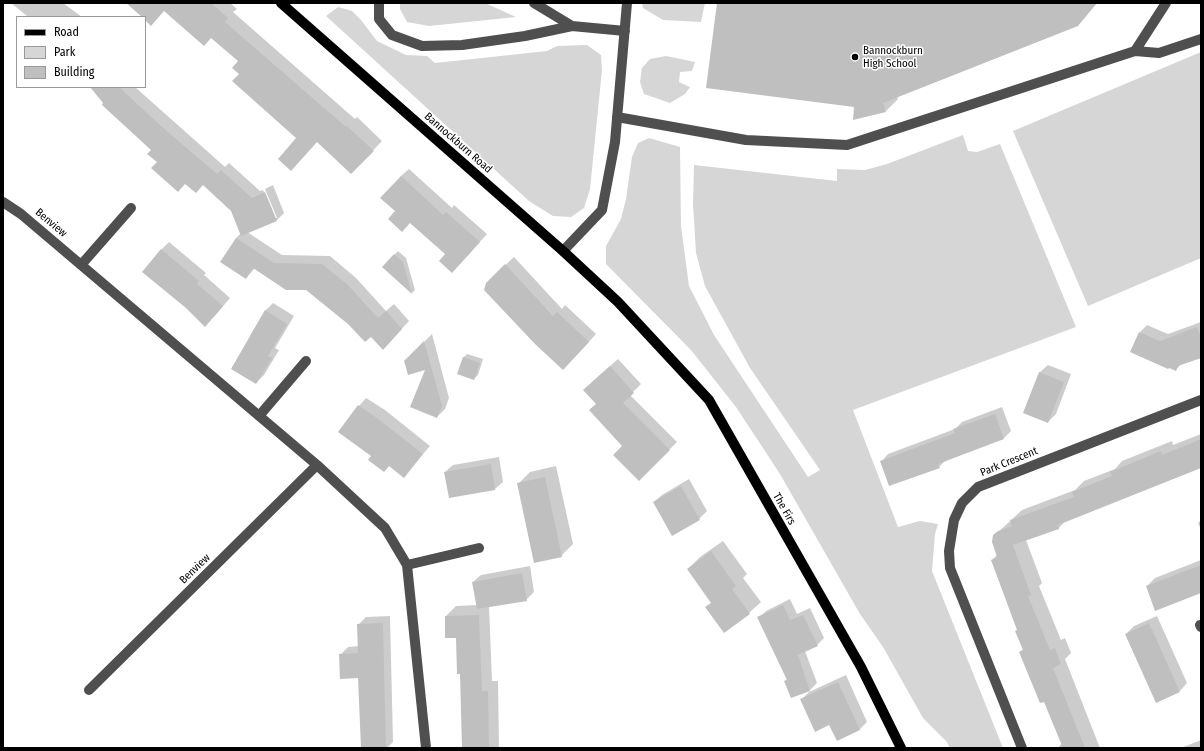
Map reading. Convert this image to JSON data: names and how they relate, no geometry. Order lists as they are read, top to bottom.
{
  "streets": {
    "main road": ["Bannockburn Road", "The Firs"],
    "street": ["Benview", "Park Crescent"]
  },
  "crossings": [
    ["Bannockburn Road", "The Firs"]
  ],
  "places": ["Bannockburn High School"],
  "legend": ["Road", "Park", "Building"]
}
